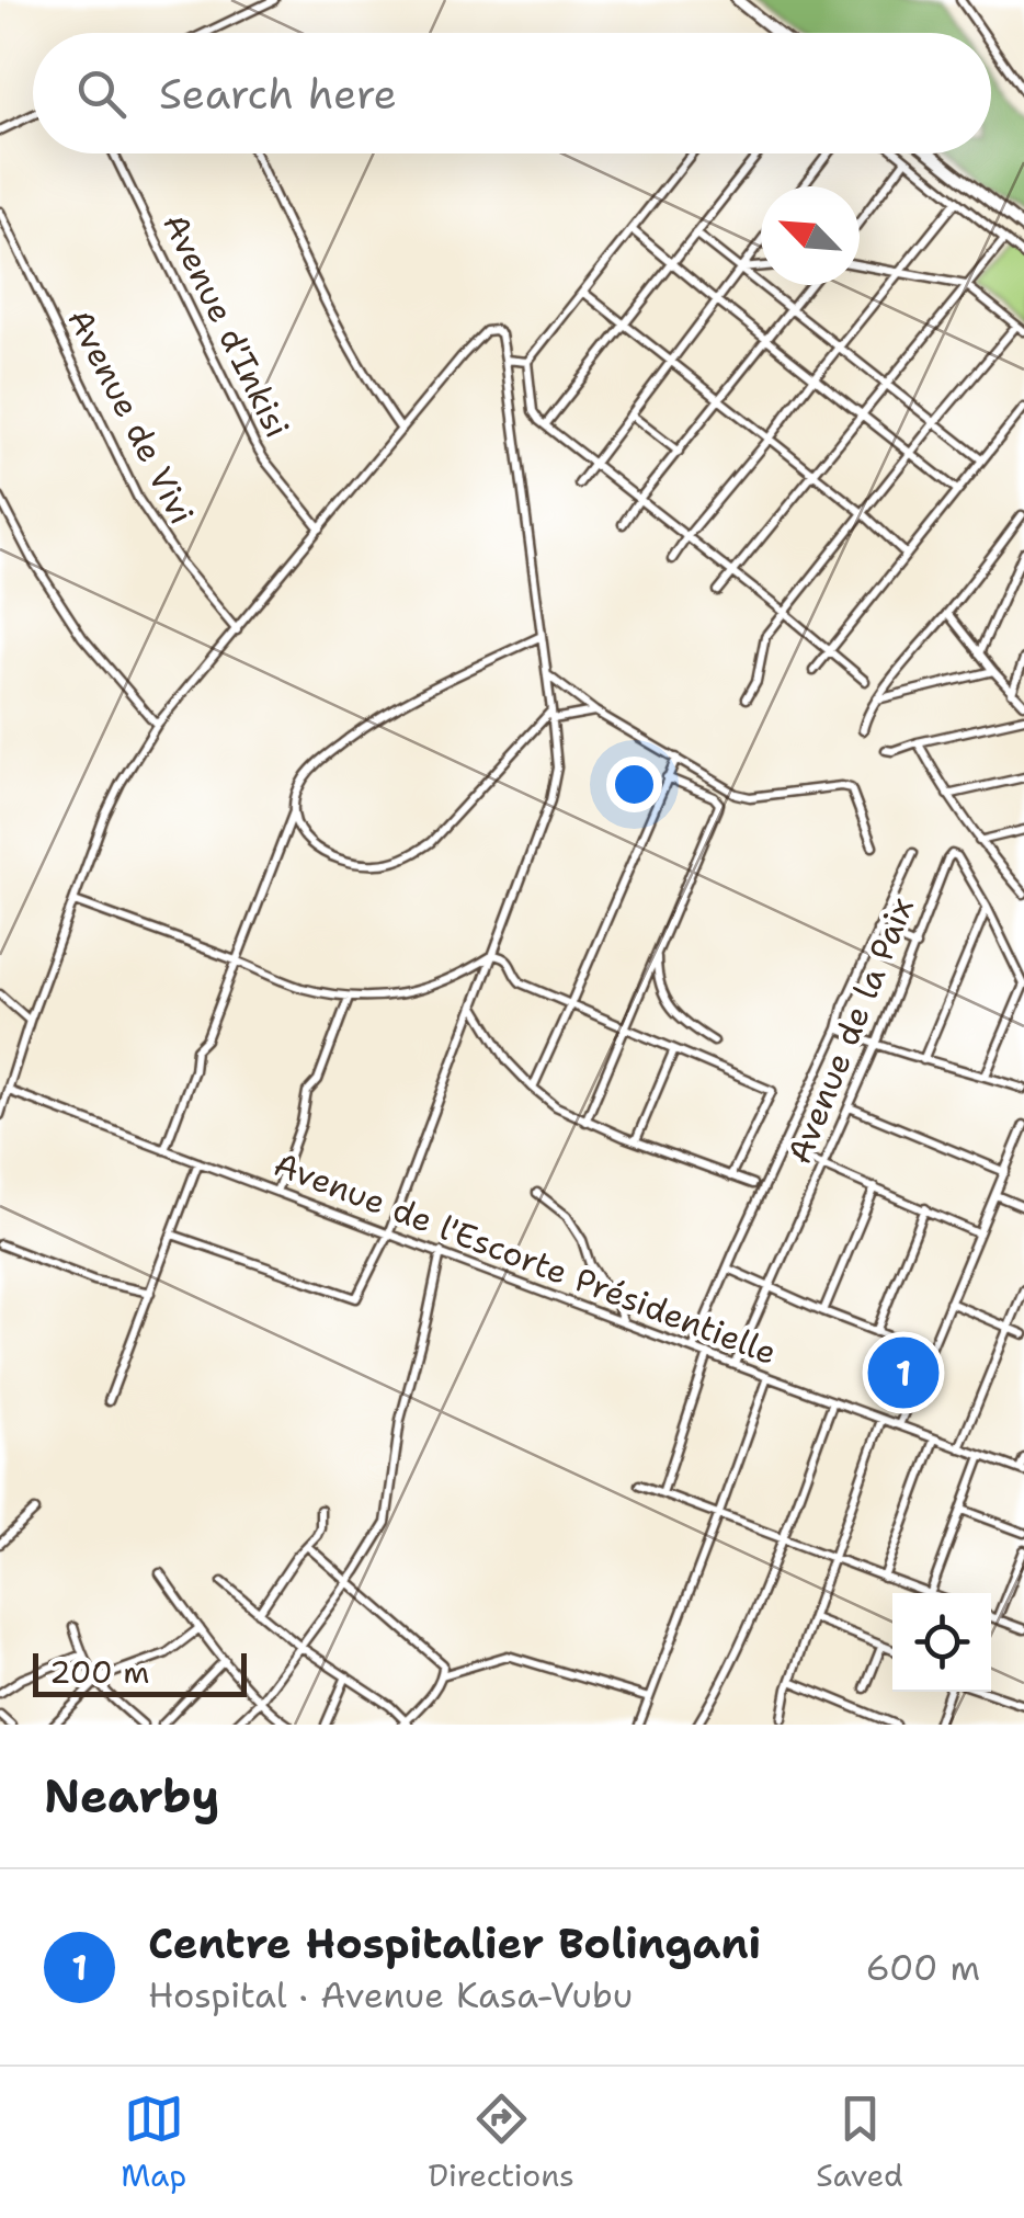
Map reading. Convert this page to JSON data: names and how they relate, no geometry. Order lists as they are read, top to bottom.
{
  "streets": {
    "street": [
      "Avenue d'Inkisi",
      "Avenue de Vivi",
      "Avenue de la Paix",
      "Avenue de l'Escorte Présidentielle"
    ]
  },
  "crossings": [
    ["Avenue de la Paix", "Avenue de l'Escorte Présidentielle"]
  ],
  "scale_bar": "200 m",
  "north": "top left",
  "page": {
    "search": "Search here",
    "pins": "1",
    "scale": "200 m",
    "heading": "Nearby",
    "list": [
      {
        "mark": "1",
        "name": "Centre Hospitalier Bolingani",
        "note": "Hospital · Avenue Kasa-Vubu",
        "value": "600 m"
      }
    ],
    "nav": ["Map", "Directions", "Saved"]
  }
}
